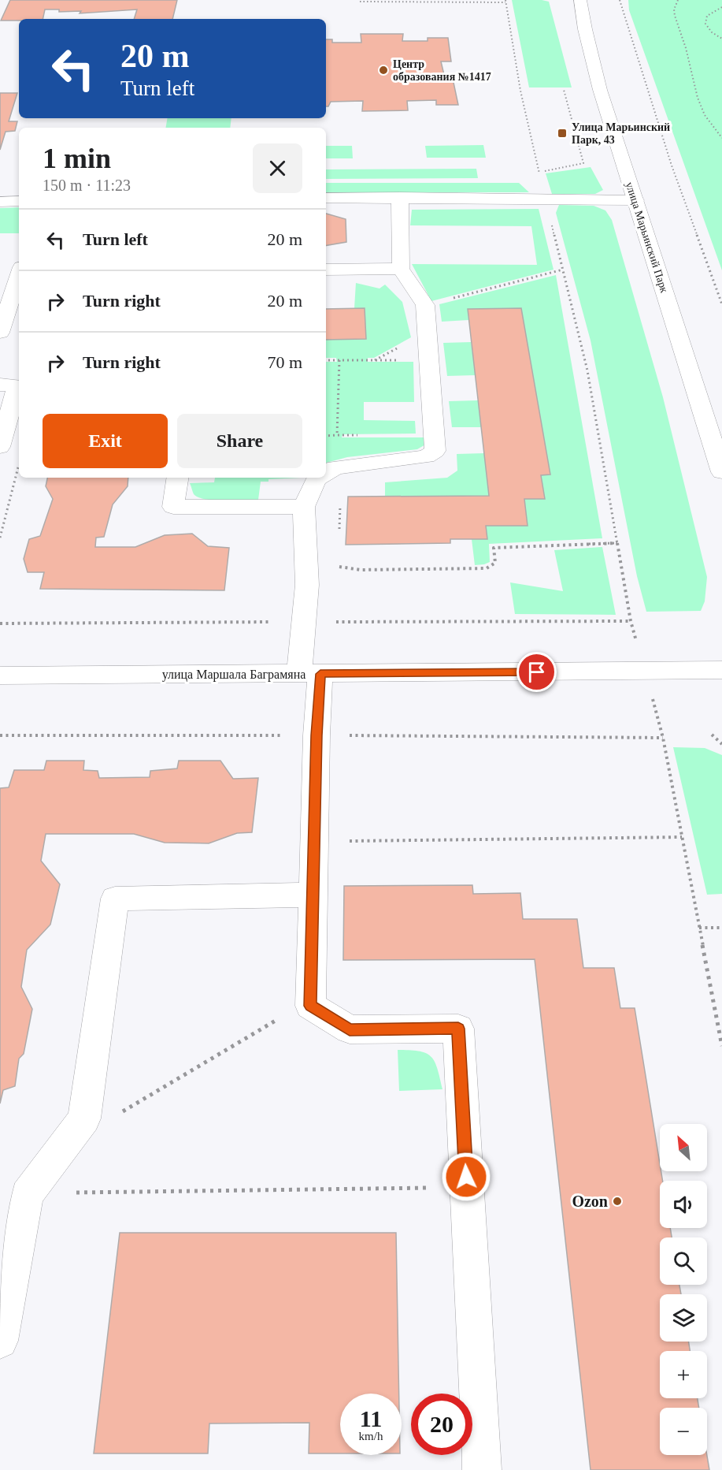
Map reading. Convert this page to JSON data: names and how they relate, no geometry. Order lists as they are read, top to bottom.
{
  "streets": {
    "main road": ["улица Марьинский Парк", "улица Маршала Баграмяна"]
  },
  "places": {
    "other": ["Центр образования №1417", "Ozon"],
    "transit": ["Улица Марьинский Парк, 43"]
  },
  "north": "top left",
  "page": {
    "turn": ["20 m", "Turn left"],
    "heading": ["1 min", "150 m · 11:23"],
    "list": [
      {
        "name": "Turn left",
        "value": "20 m"
      },
      {
        "name": "Turn right",
        "value": "20 m"
      },
      {
        "name": "Turn right",
        "value": "70 m"
      }
    ],
    "buttons": ["Exit", "Share"],
    "map_buttons": ["+", "−"],
    "speed": "11 km/h",
    "limit": "20"
  }
}
